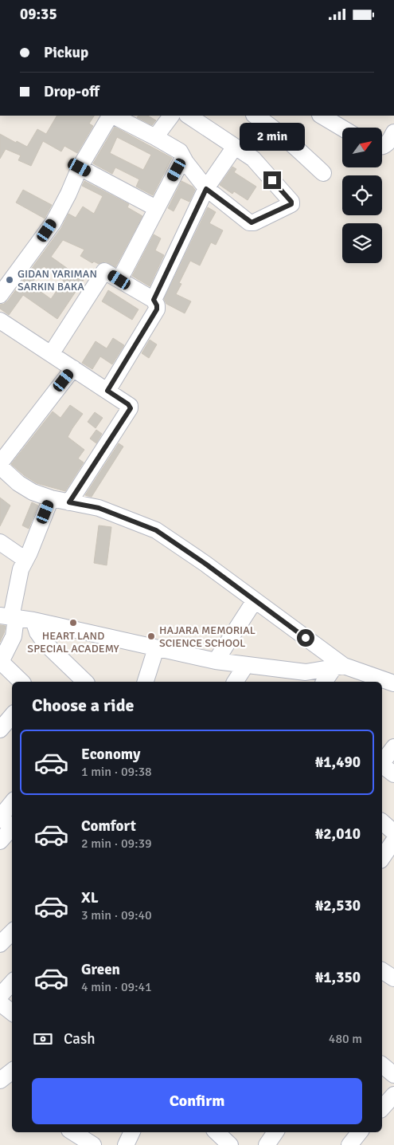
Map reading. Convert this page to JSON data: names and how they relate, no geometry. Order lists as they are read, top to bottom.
{
  "places": ["GIDAN YARIMAN SARKIN BAKA", "HEART LAND SPECIAL ACADEMY", "HAJARA MEMORIAL SCIENCE SCHOOL"],
  "north": "top right",
  "page": {
    "status": "09:35",
    "banner": ["Pickup", "Drop-off"],
    "bubble": "2 min",
    "heading": "Choose a ride",
    "list": [
      {
        "name": "Economy",
        "note": "1 min · 09:38",
        "value": "₦1,490"
      },
      {
        "name": "Comfort",
        "note": "2 min · 09:39",
        "value": "₦2,010"
      },
      {
        "name": "XL",
        "note": "3 min · 09:40",
        "value": "₦2,530"
      },
      {
        "name": "Green",
        "note": "4 min · 09:41",
        "value": "₦1,350"
      }
    ],
    "pay": ["Cash", "480 m"],
    "buttons": "Confirm"
  }
}
